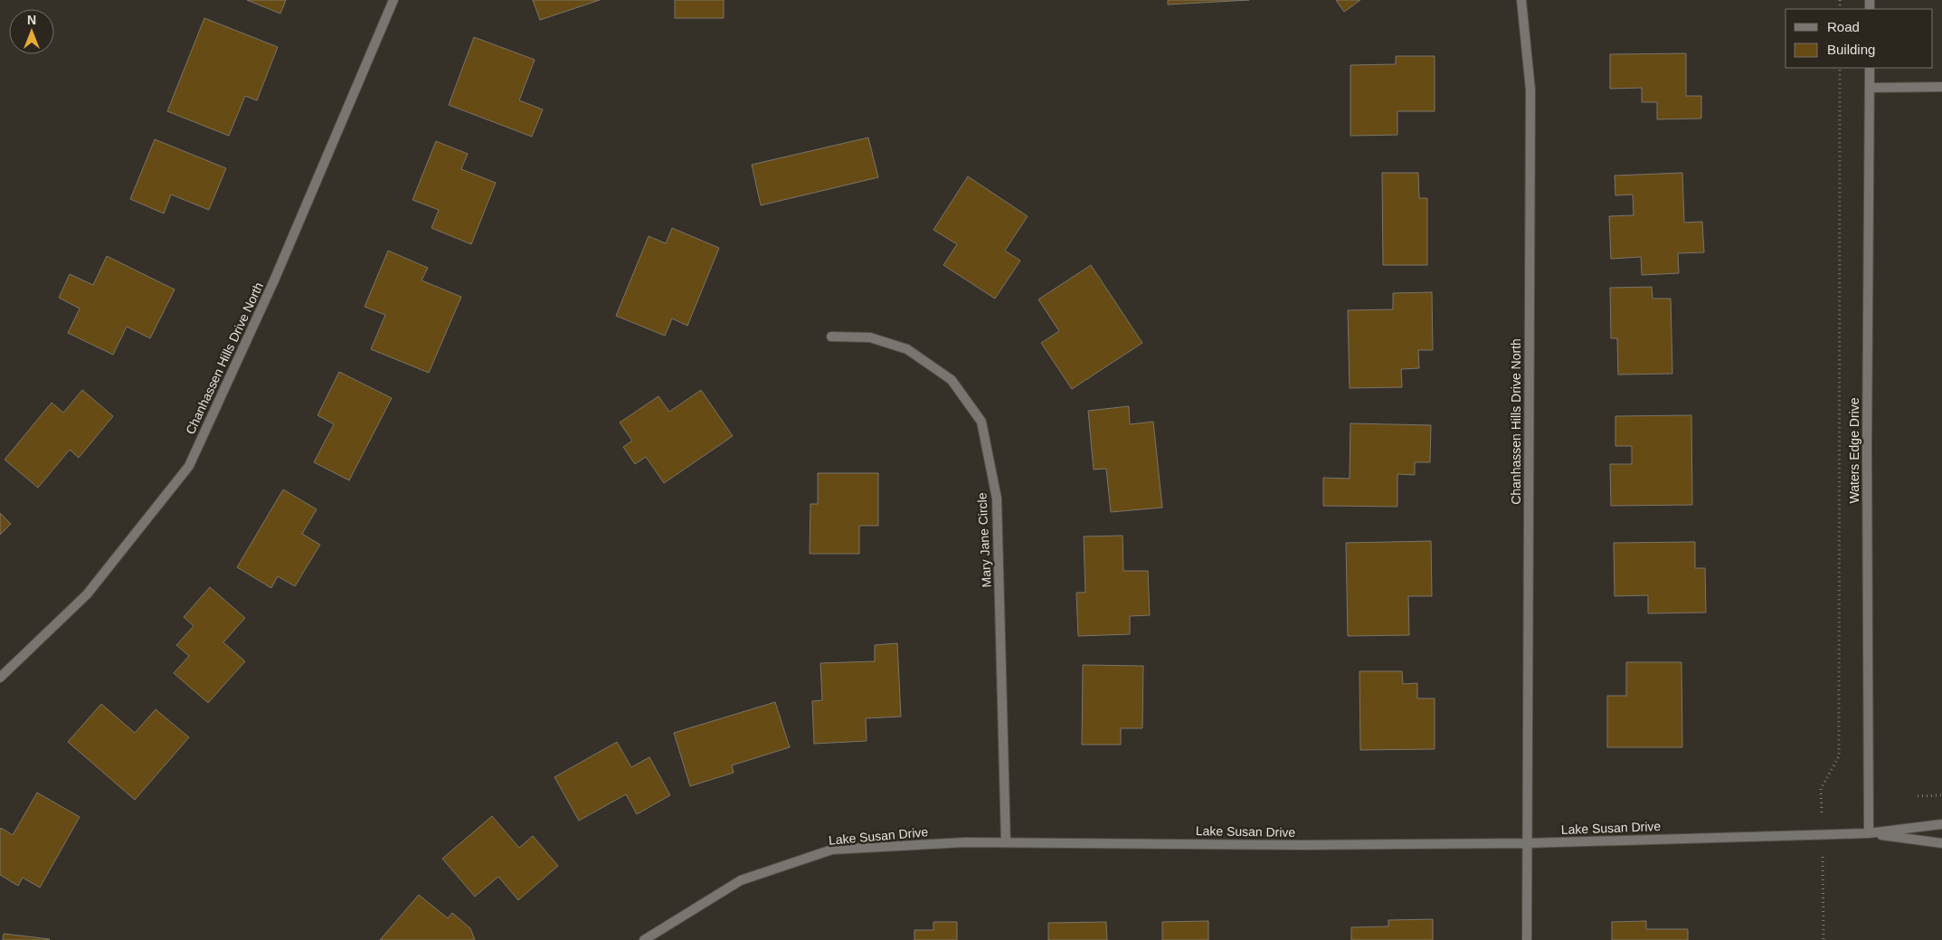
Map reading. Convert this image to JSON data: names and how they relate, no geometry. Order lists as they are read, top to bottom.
{
  "streets": {
    "street": [
      "Chanhassen Hills Drive North",
      "Waters Edge Drive",
      "Mary Jane Circle",
      "Lake Susan Drive"
    ]
  },
  "crossings": [
    ["Chanhassen Hills Drive North", "Lake Susan Drive"],
    ["Waters Edge Drive", "Lake Susan Drive"],
    ["Mary Jane Circle", "Lake Susan Drive"]
  ],
  "legend": ["Road", "Building"],
  "north": "top"
}
